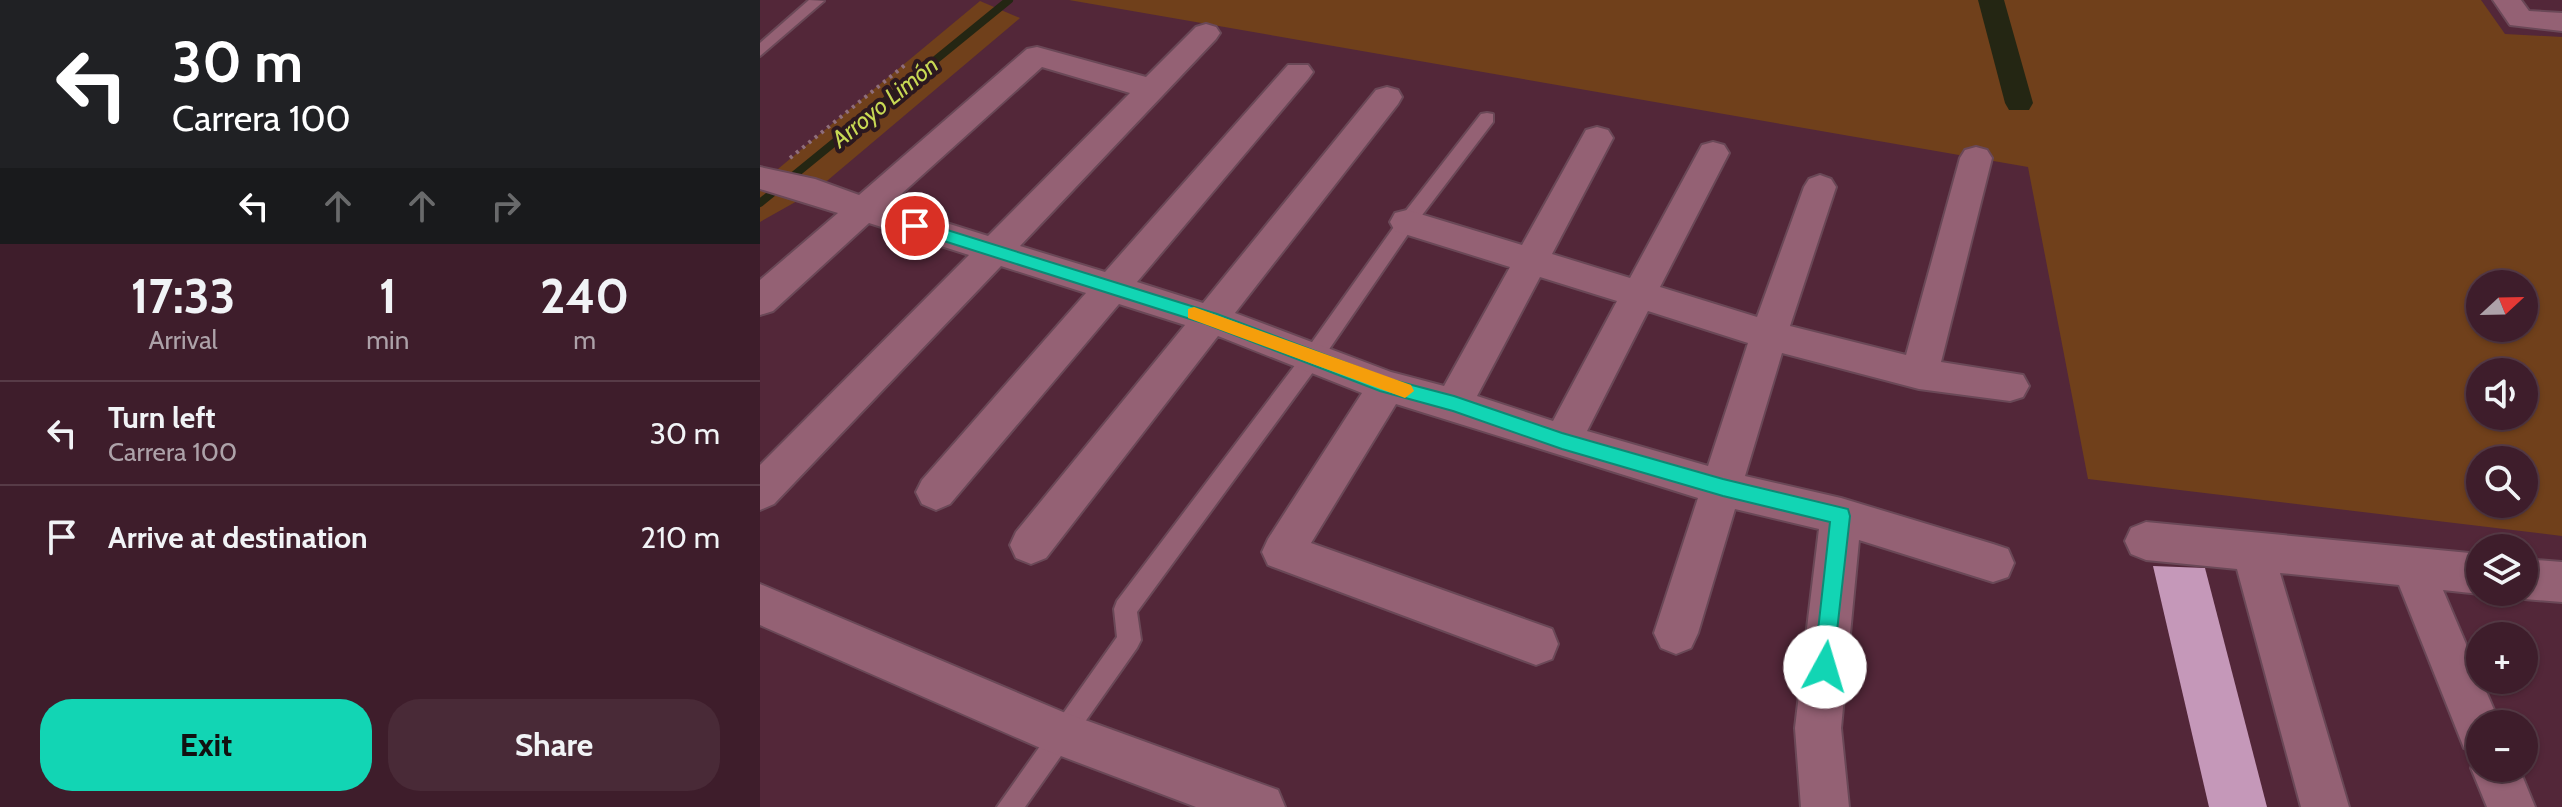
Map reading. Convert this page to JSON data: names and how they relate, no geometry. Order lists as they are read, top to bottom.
{
  "water": ["Arroyo Limón"],
  "north": "right",
  "page": {
    "turn": ["30 m", "Carrera 100"],
    "eta": [
      "17:33",
      "Arrival",
      "1",
      "min",
      "240",
      "m"
    ],
    "map_buttons": ["+", "−"],
    "list": [
      {
        "name": "Turn left",
        "note": "Carrera 100",
        "value": "30 m"
      },
      {
        "name": "Arrive at destination",
        "value": "210 m"
      }
    ],
    "buttons": ["Exit", "Share"]
  }
}
